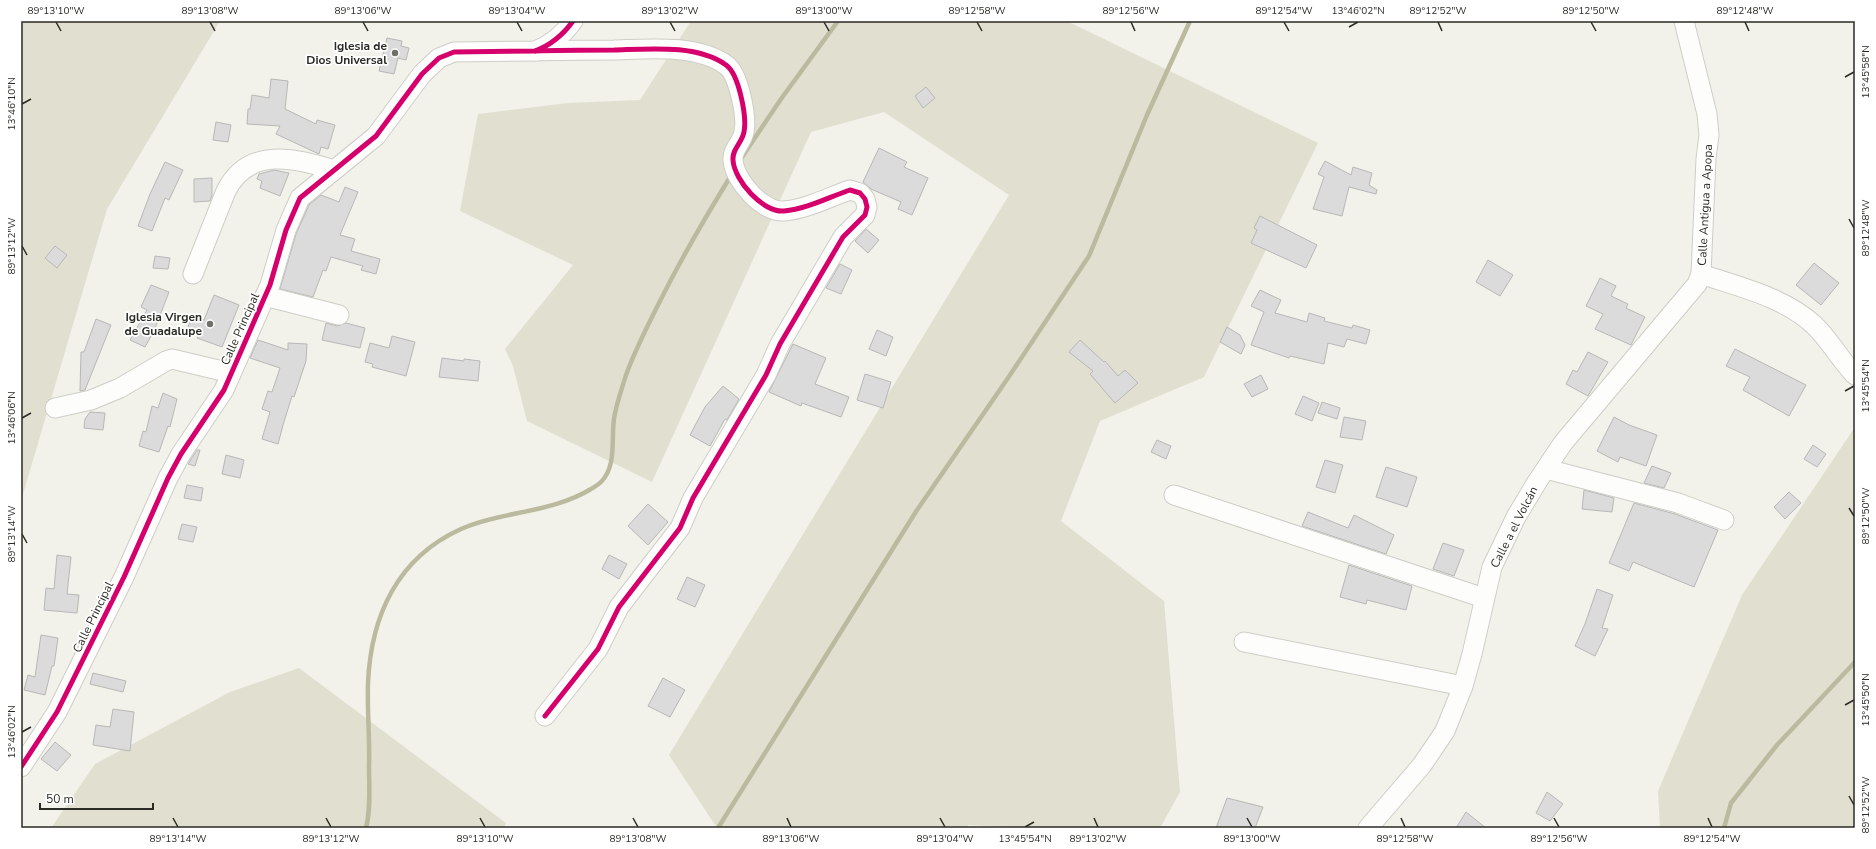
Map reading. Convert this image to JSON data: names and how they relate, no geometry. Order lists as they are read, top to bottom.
{
  "streets": {
    "street": ["Calle Antigua a Apopa", "Calle Principal", "Calle a el Volcán"]
  },
  "crossings": [
    ["Calle Antigua a Apopa", "Calle a el Volcán"]
  ],
  "places": ["Iglesia de Dios Universal", "Iglesia Virgen de Guadalupe"],
  "scale_bar": "50 m",
  "coordinates": [
    "89°13'10\"W",
    "89°13'08\"W",
    "89°13'06\"W",
    "89°13'04\"W",
    "89°13'02\"W",
    "89°13'00\"W",
    "89°12'58\"W",
    "89°12'56\"W",
    "89°12'54\"W",
    "13°46'02\"N",
    "89°12'52\"W",
    "89°12'50\"W",
    "89°12'48\"W",
    "13°45'58\"N",
    "13°46'10\"N",
    "89°13'12\"W",
    "13°45'54\"N",
    "13°46'06\"N",
    "89°13'14\"W",
    "13°45'50\"N"
  ]
}
